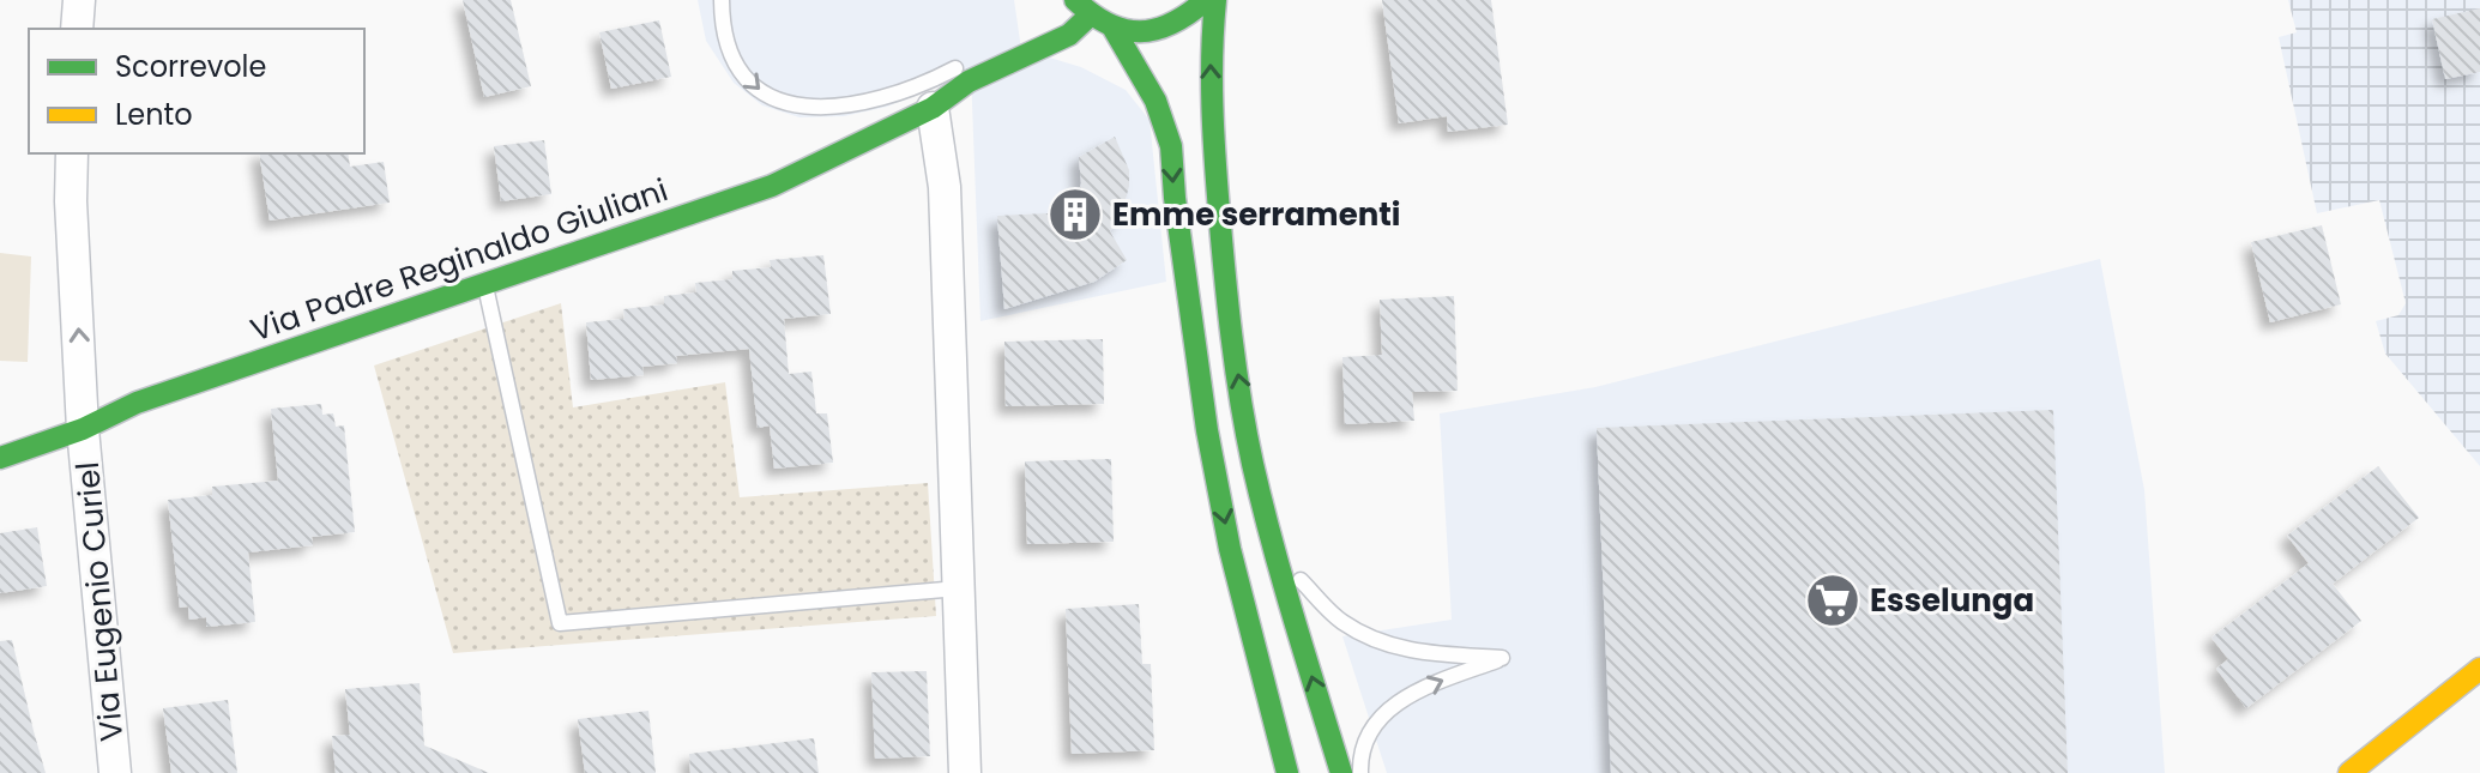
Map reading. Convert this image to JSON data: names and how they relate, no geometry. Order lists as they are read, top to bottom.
{
  "streets": {
    "main road": ["Via Padre Reginaldo Giuliani"],
    "street": ["Via Eugenio Curiel"]
  },
  "crossings": [
    ["Via Padre Reginaldo Giuliani", "Via Eugenio Curiel"]
  ],
  "one_way": ["Via Eugenio Curiel"],
  "places": {
    "building": ["Emme serramenti"],
    "supermarket": ["Esselunga"]
  },
  "legend": ["Scorrevole", "Lento"]
}
